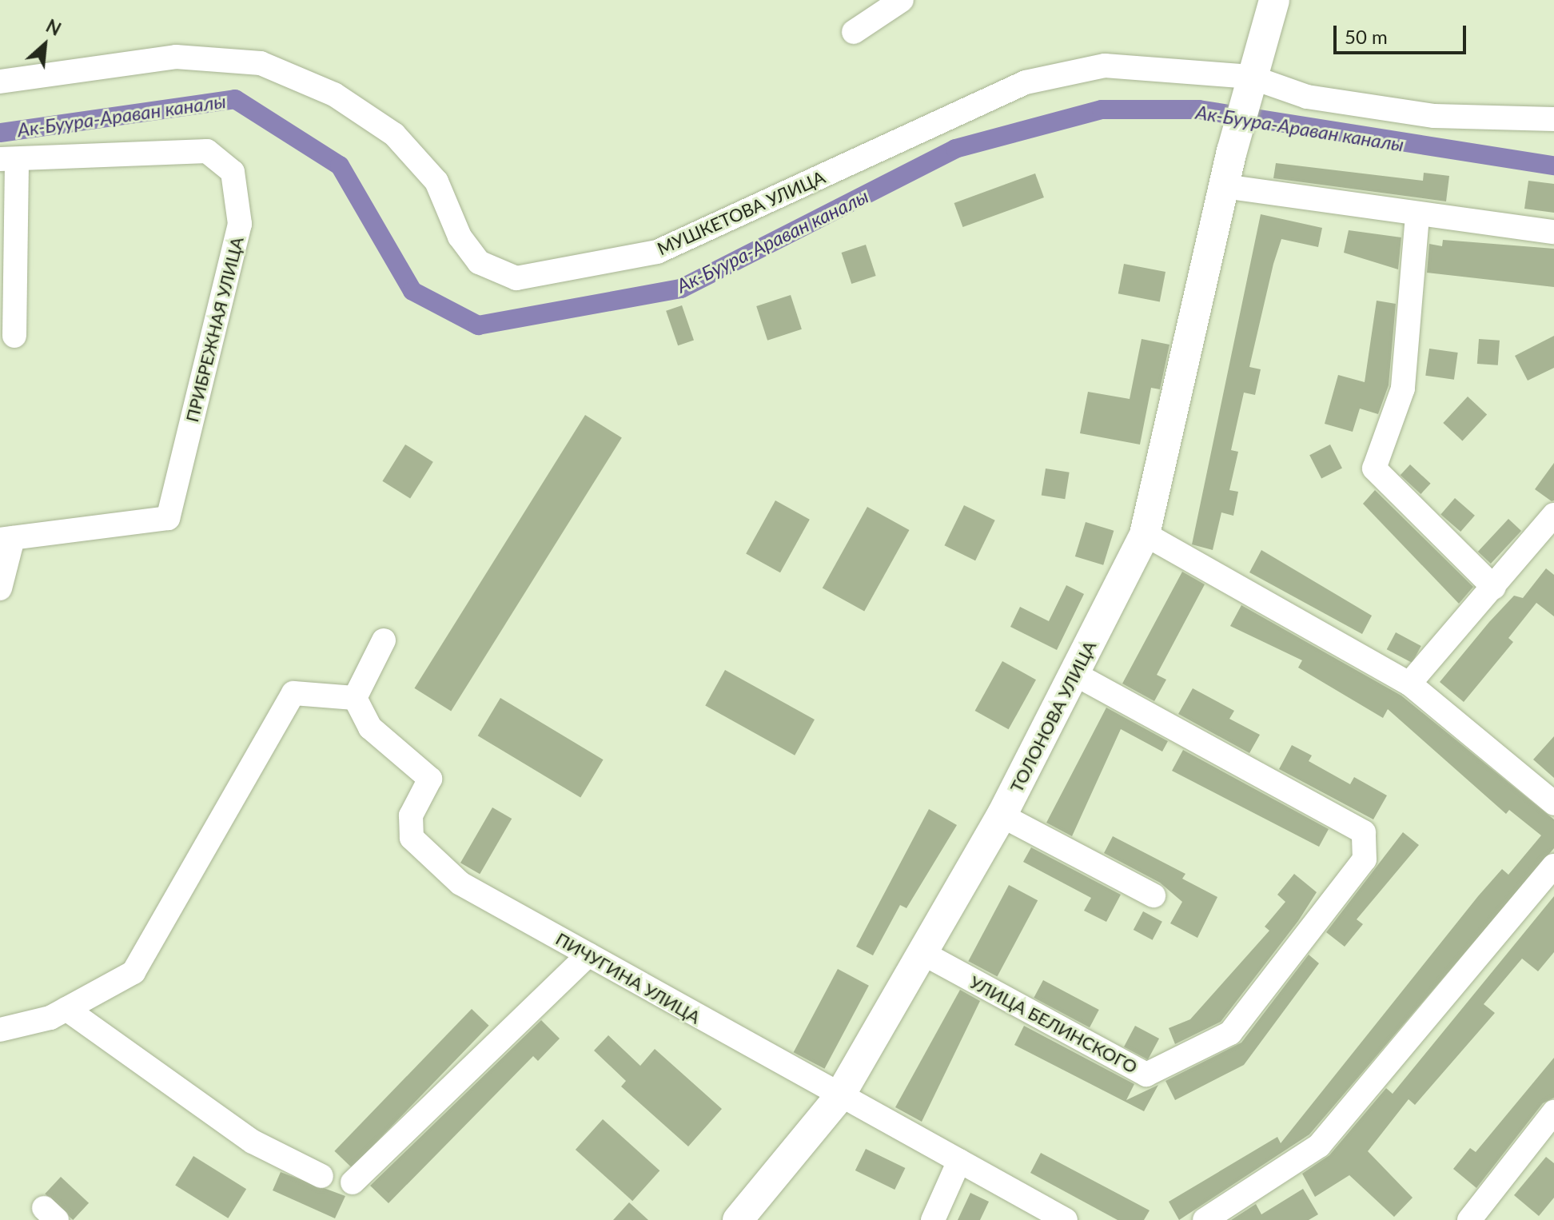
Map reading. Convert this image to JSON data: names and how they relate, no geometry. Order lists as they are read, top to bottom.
{
  "streets": {
    "main road": ["ТОЛОНОВА УЛИЦА"],
    "street": [
      "МУШКЕТОВА УЛИЦА",
      "ПРИБРЕЖНАЯ УЛИЦА",
      "ПИЧУГИНА УЛИЦА",
      "УЛИЦА БЕЛИНСКОГО"
    ]
  },
  "crossings": [
    ["МУШКЕТОВА УЛИЦА", "ТОЛОНОВА УЛИЦА"],
    ["ТОЛОНОВА УЛИЦА", "ПИЧУГИНА УЛИЦА"],
    ["ТОЛОНОВА УЛИЦА", "УЛИЦА БЕЛИНСКОГО"]
  ],
  "water": ["Ак-Буура-Араван каналы"],
  "scale_bar": "50 m",
  "north": "top right"
}
